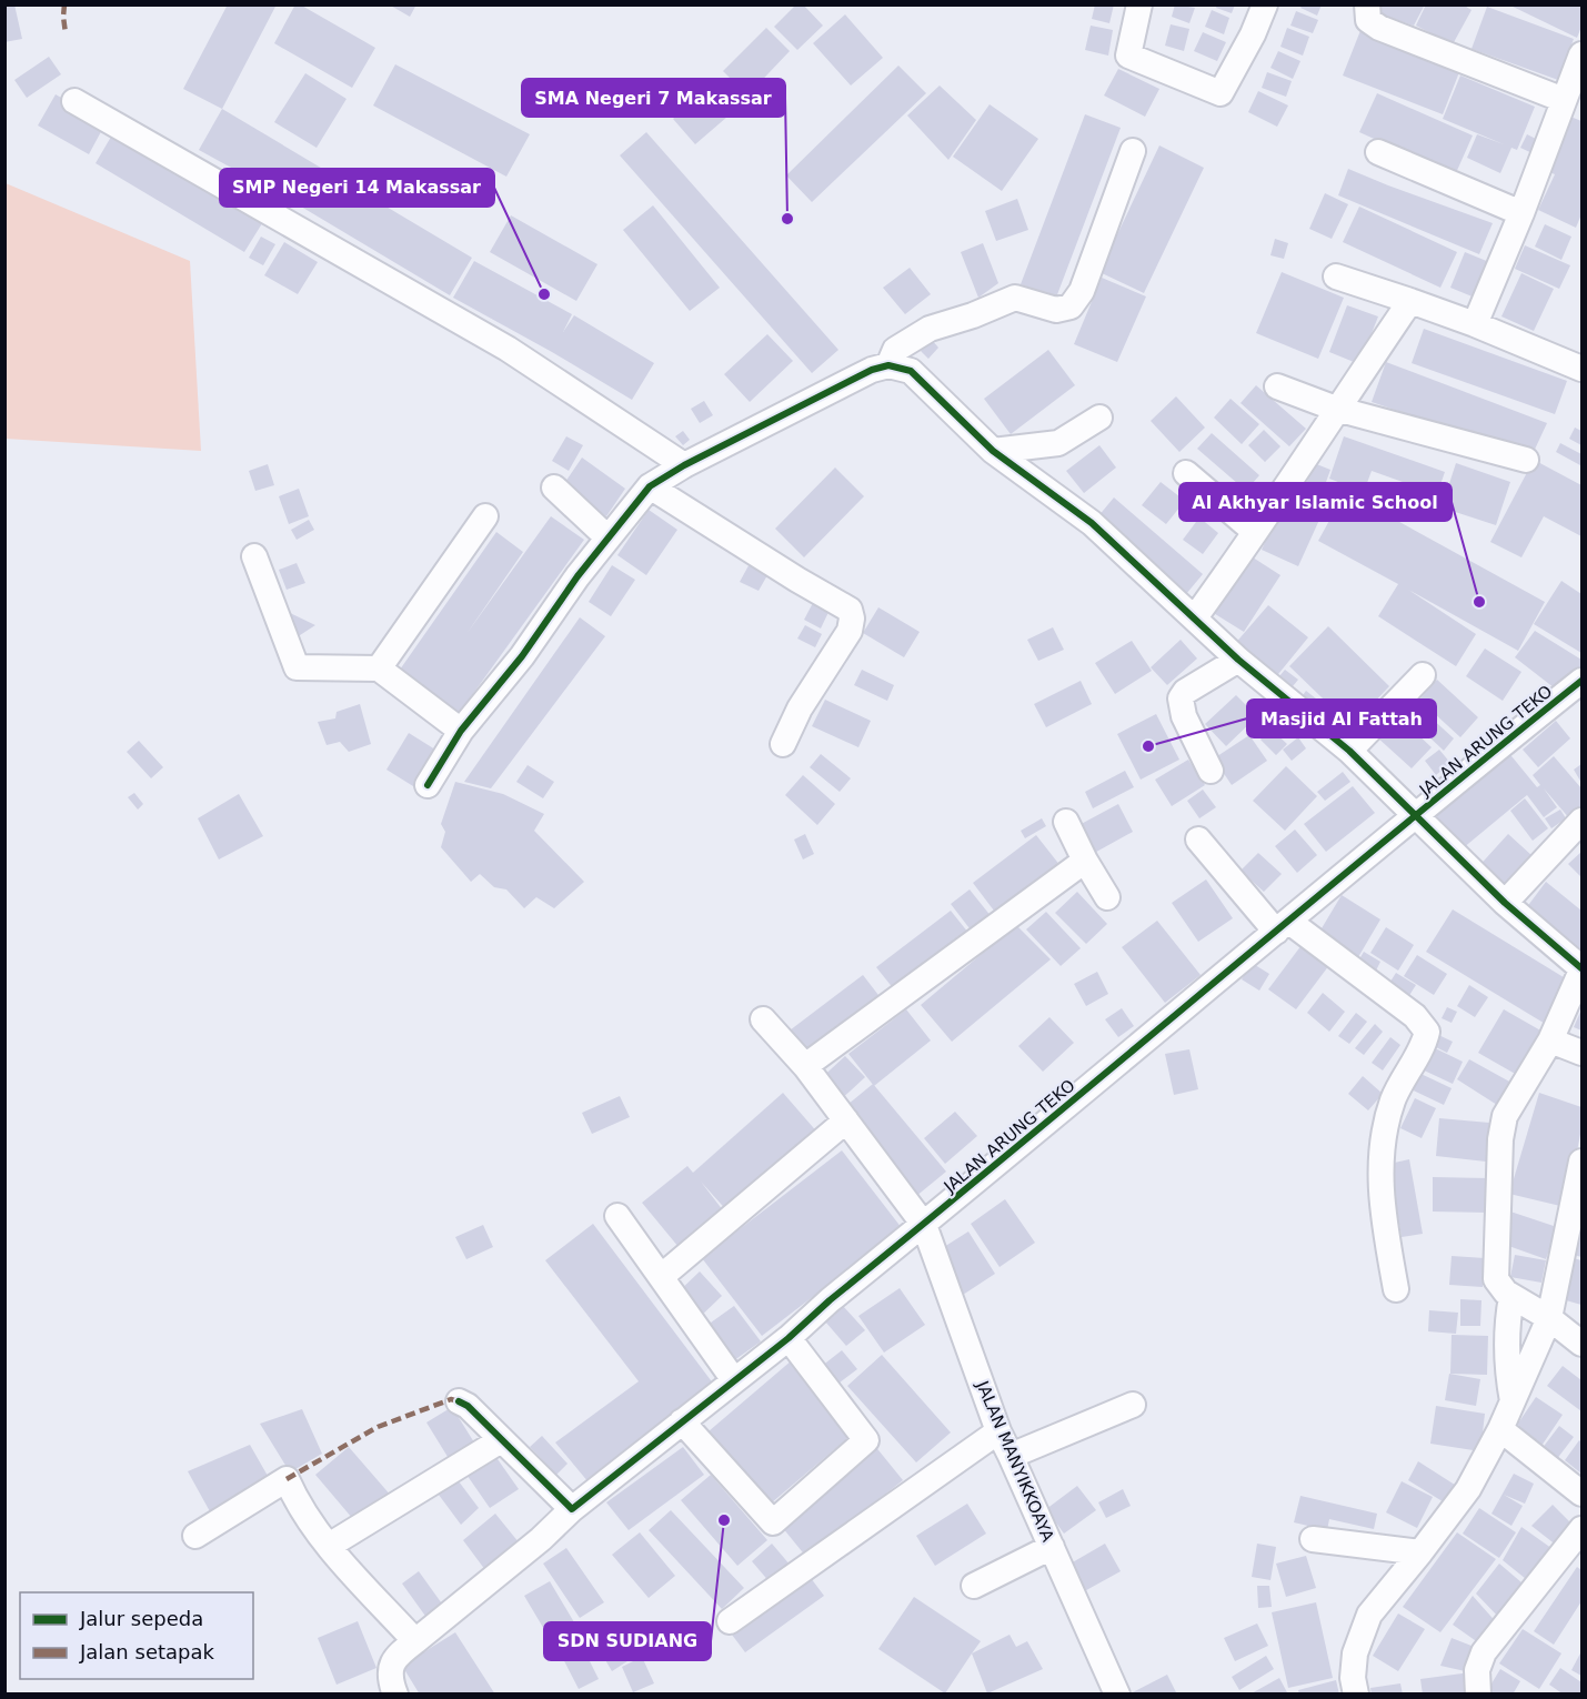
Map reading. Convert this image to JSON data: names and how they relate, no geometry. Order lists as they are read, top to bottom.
{
  "streets": {
    "street": ["JALAN ARUNG TEKO", "JALAN MANYIKKOAYA"]
  },
  "crossings": [
    ["JALAN ARUNG TEKO", "JALAN MANYIKKOAYA"]
  ],
  "places": [
    "SMA Negeri 7 Makassar",
    "SMP Negeri 14 Makassar",
    "Al Akhyar Islamic School",
    "Masjid Al Fattah",
    "SDN SUDIANG"
  ],
  "legend": ["Jalur sepeda", "Jalan setapak"]
}
